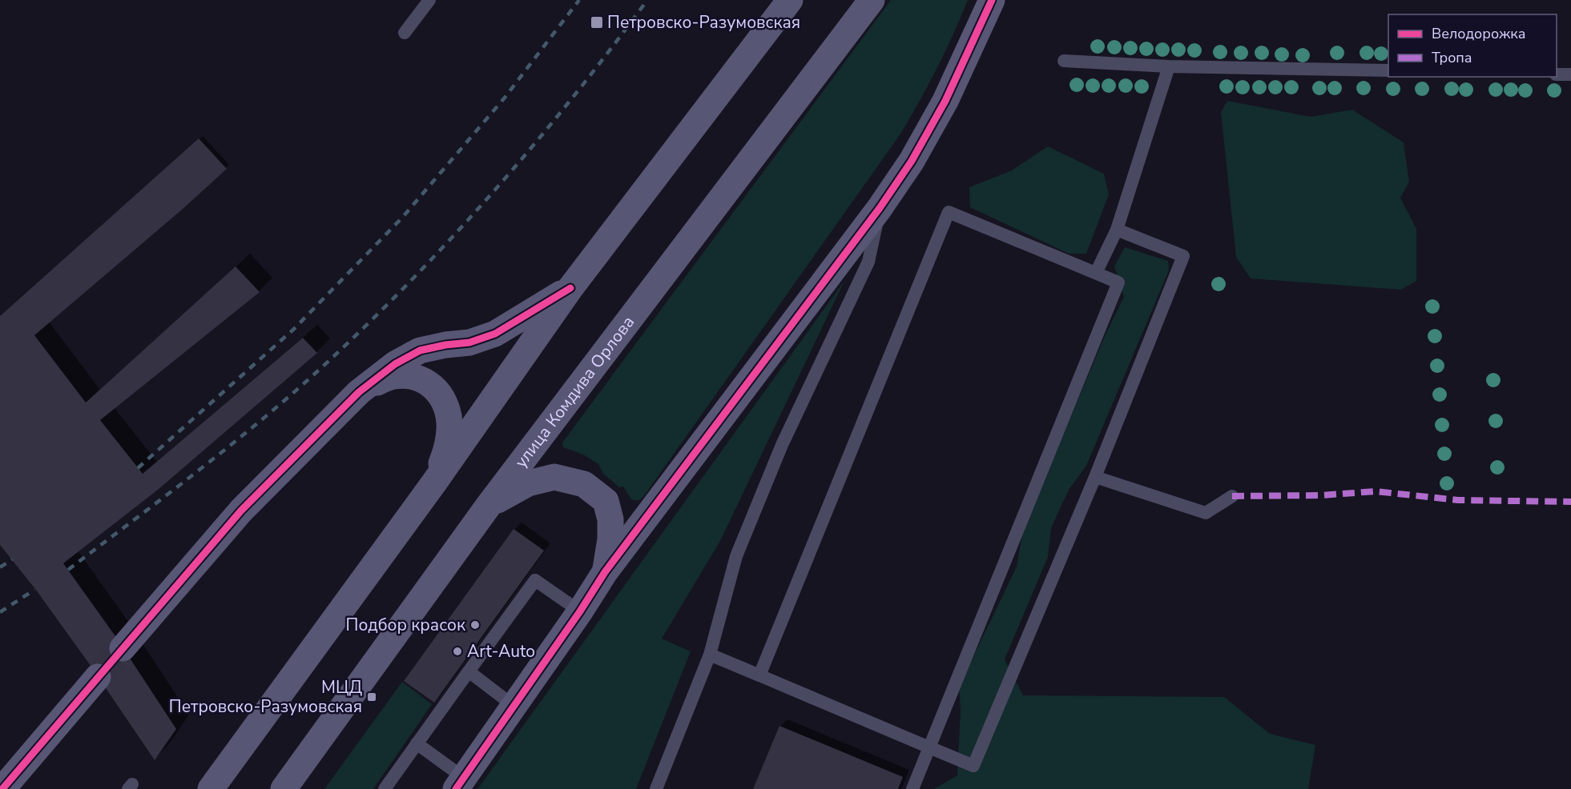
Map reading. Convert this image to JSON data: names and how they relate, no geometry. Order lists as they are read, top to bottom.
{
  "streets": {
    "street": ["улица Комдива Орлова"]
  },
  "places": {
    "transit": ["Петровско-Разумовская", "МЦД Петровско-Разумовская"],
    "other": ["Подбор красок", "Art-Auto"]
  },
  "legend": ["Велодорожка", "Тропа"]
}
